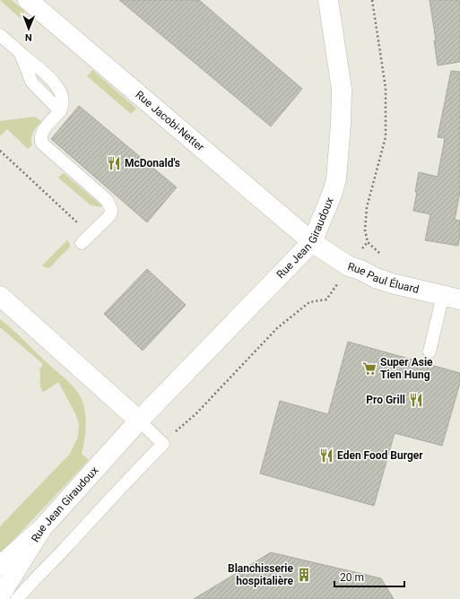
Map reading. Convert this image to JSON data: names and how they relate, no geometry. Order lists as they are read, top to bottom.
{
  "streets": {
    "main road": ["Rue Jacobi-Netter", "Rue Jean Giraudoux", "Rue Paul Éluard"]
  },
  "crossings": [
    ["Rue Jacobi-Netter", "Rue Jean Giraudoux"],
    ["Rue Jacobi-Netter", "Rue Paul Éluard"],
    ["Rue Jean Giraudoux", "Rue Paul Éluard"]
  ],
  "places": {
    "restaurant": ["McDonald's", "Pro Grill", "Eden Food Burger"],
    "supermarket": ["Super Asie Tien Hung"],
    "building": ["Blanchisserie hospitalière"]
  },
  "scale_bar": "20 m",
  "north": "bottom"
}
